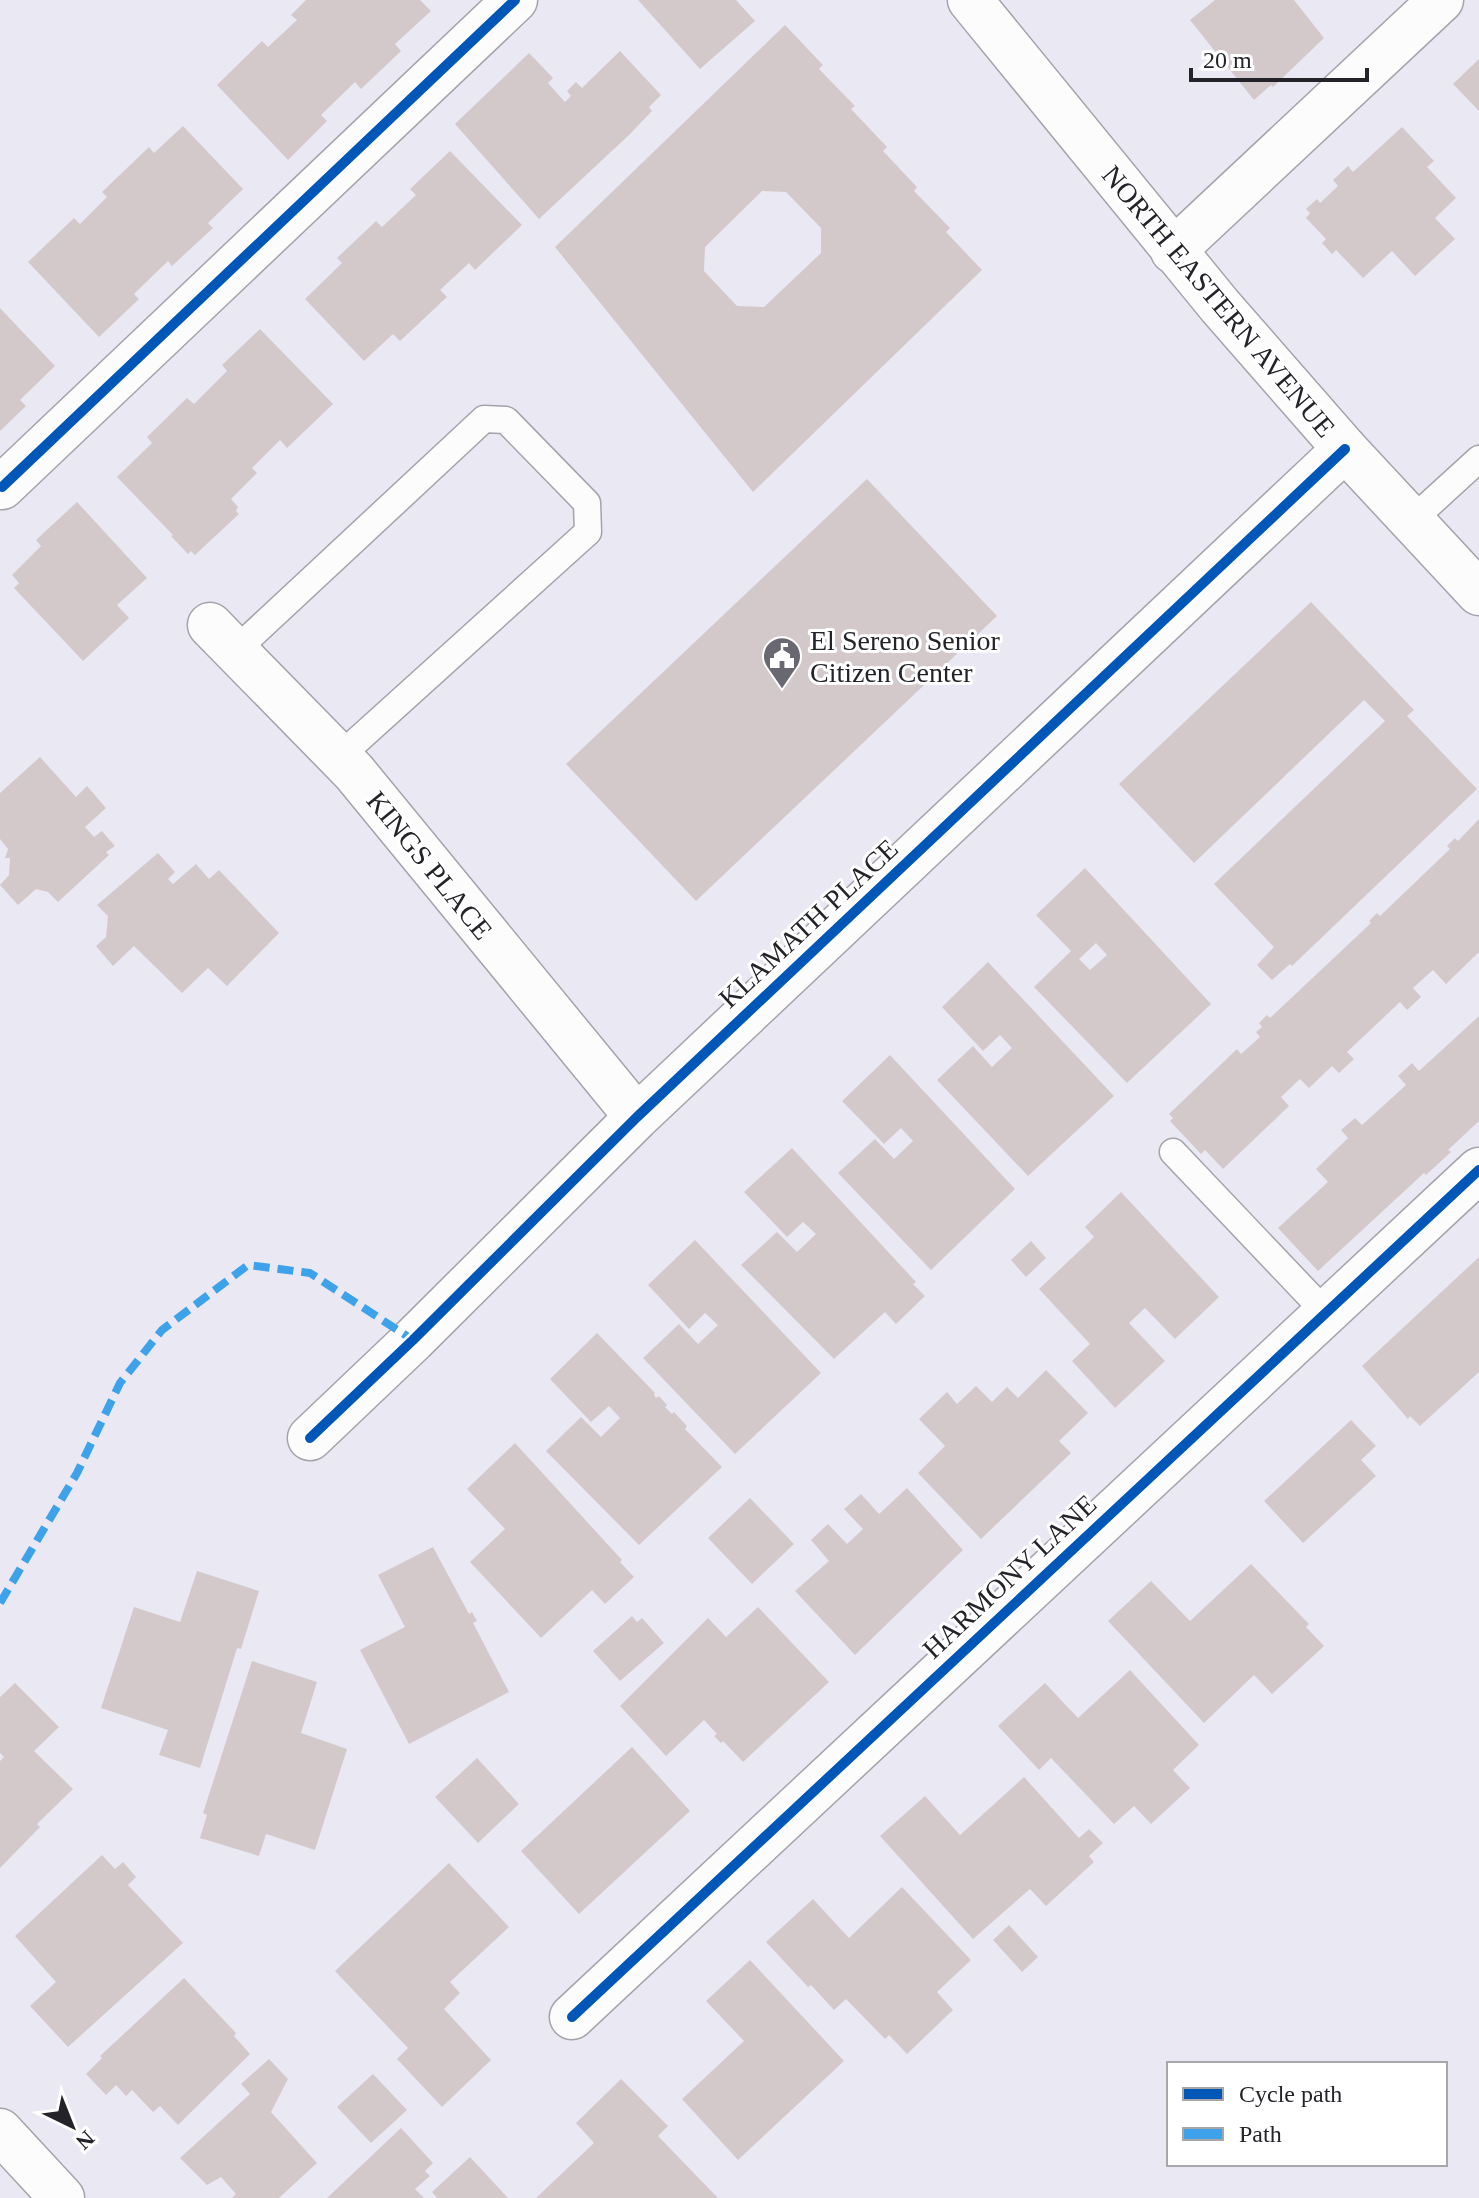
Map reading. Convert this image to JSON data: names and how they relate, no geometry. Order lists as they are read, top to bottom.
{
  "streets": {
    "street": [
      "NORTH EASTERN AVENUE",
      "KINGS PLACE",
      "KLAMATH PLACE",
      "HARMONY LANE"
    ]
  },
  "crossings": [
    ["NORTH EASTERN AVENUE", "KLAMATH PLACE"],
    ["KINGS PLACE", "KLAMATH PLACE"]
  ],
  "places": {
    "public building": ["El Sereno Senior Citizen Center"]
  },
  "legend": ["Cycle path", "Path"],
  "scale_bar": "20 m",
  "north": "bottom right"
}
